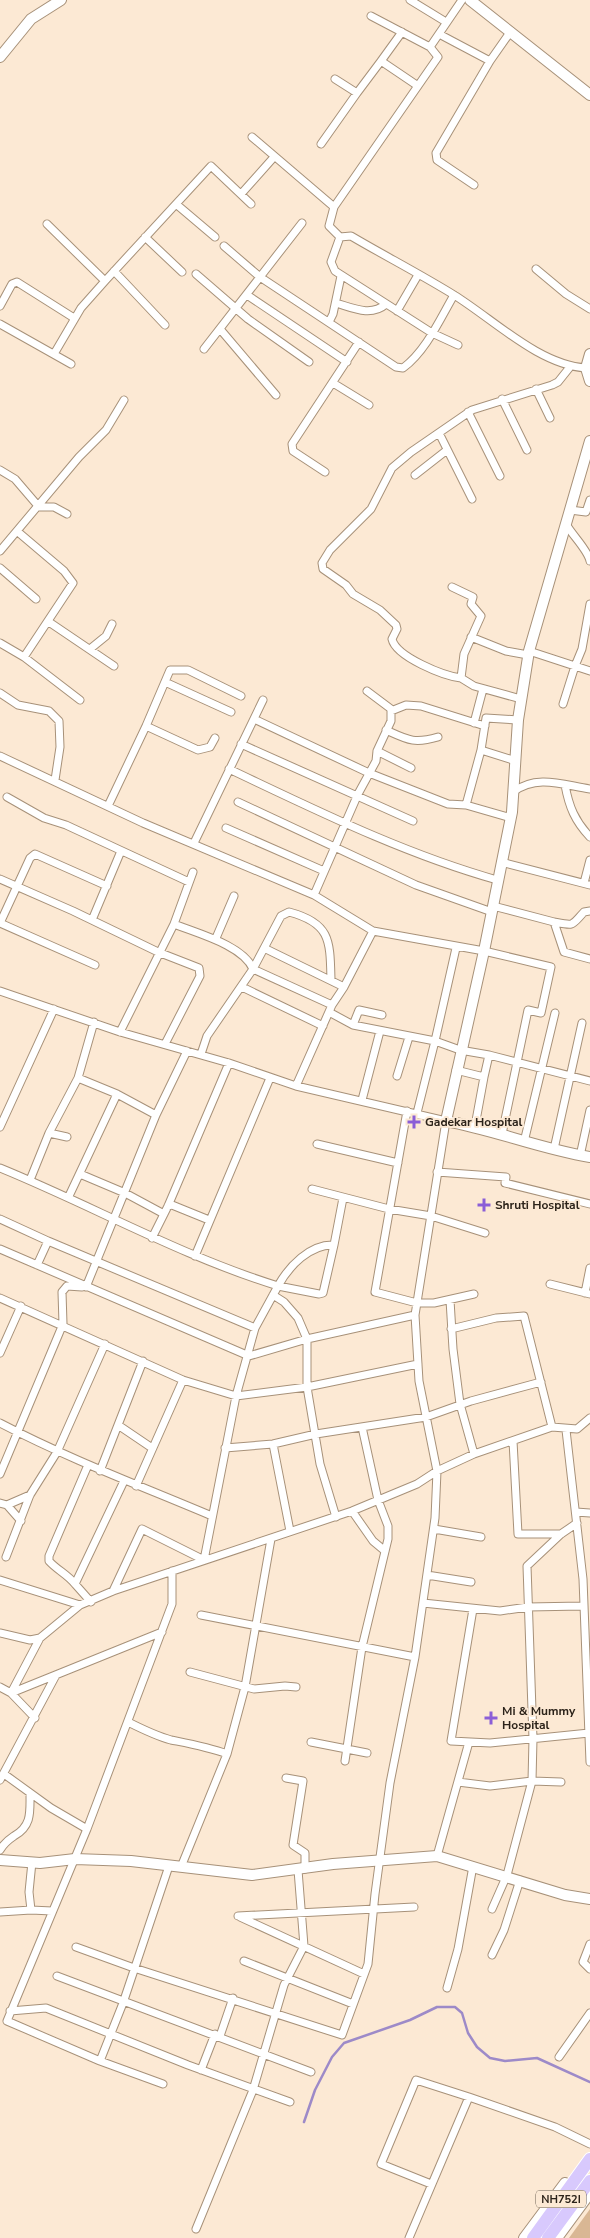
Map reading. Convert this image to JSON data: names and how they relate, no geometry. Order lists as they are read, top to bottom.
{
  "streets": {
    "highway": ["NH752I"]
  },
  "places": {
    "health": ["Gadekar Hospital", "Shruti Hospital", "Mi & Mummy Hospital"]
  }
}
